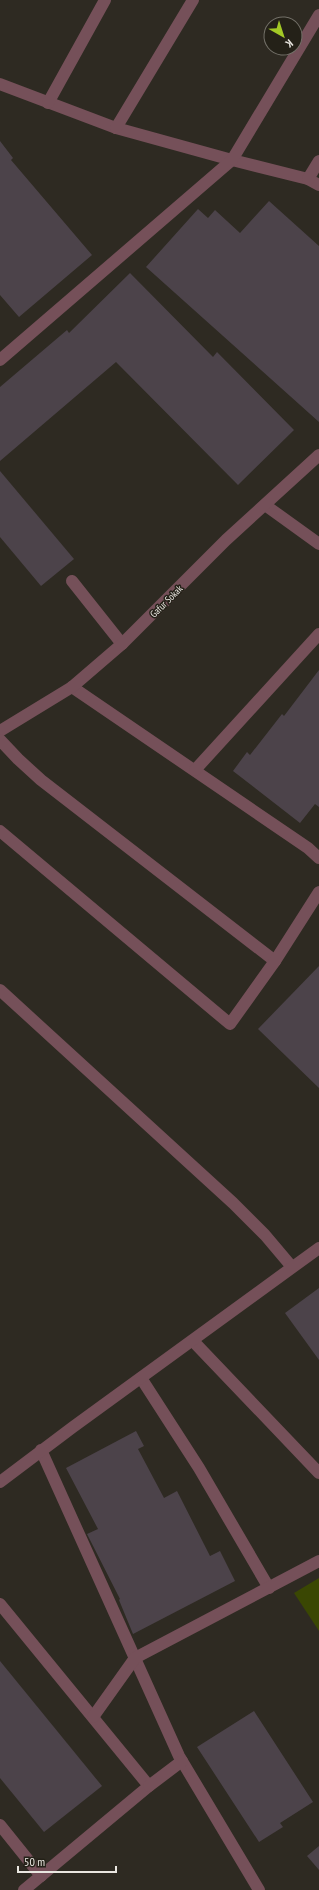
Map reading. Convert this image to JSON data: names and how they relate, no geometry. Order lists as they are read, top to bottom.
{
  "streets": {
    "street": ["Gafur Sokak"]
  },
  "scale_bar": "50 m",
  "north": "bottom right"
}
